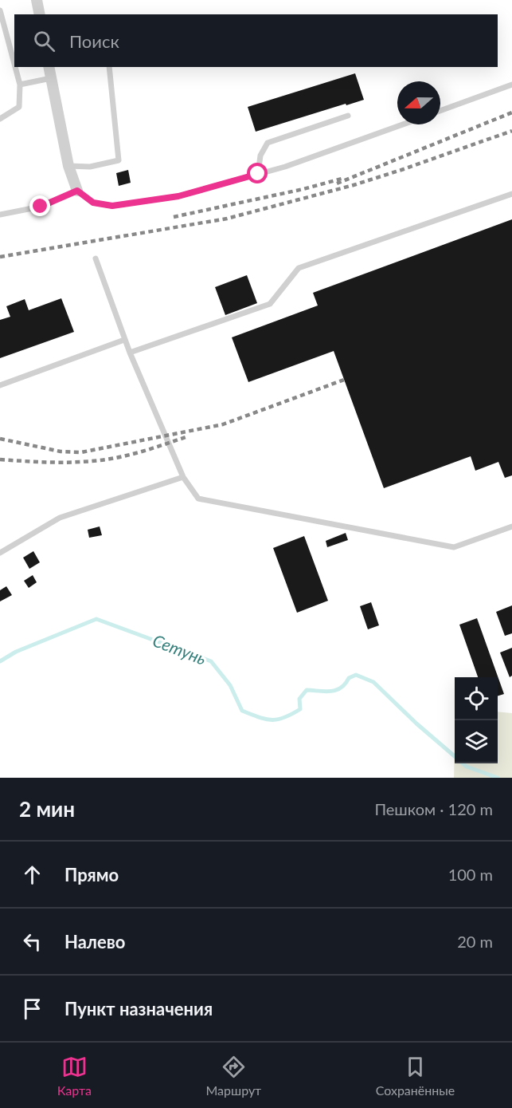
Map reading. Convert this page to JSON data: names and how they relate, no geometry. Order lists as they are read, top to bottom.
{
  "water": ["Сетунь"],
  "north": "left",
  "page": {
    "search": "Поиск",
    "heading": ["2 мин", "Пешком · 120 m"],
    "list": [
      ["Прямо", "100 m"],
      ["Налево", "20 m"],
      "Пункт назначения"
    ],
    "nav": ["Карта", "Маршрут", "Сохранённые"]
  }
}
